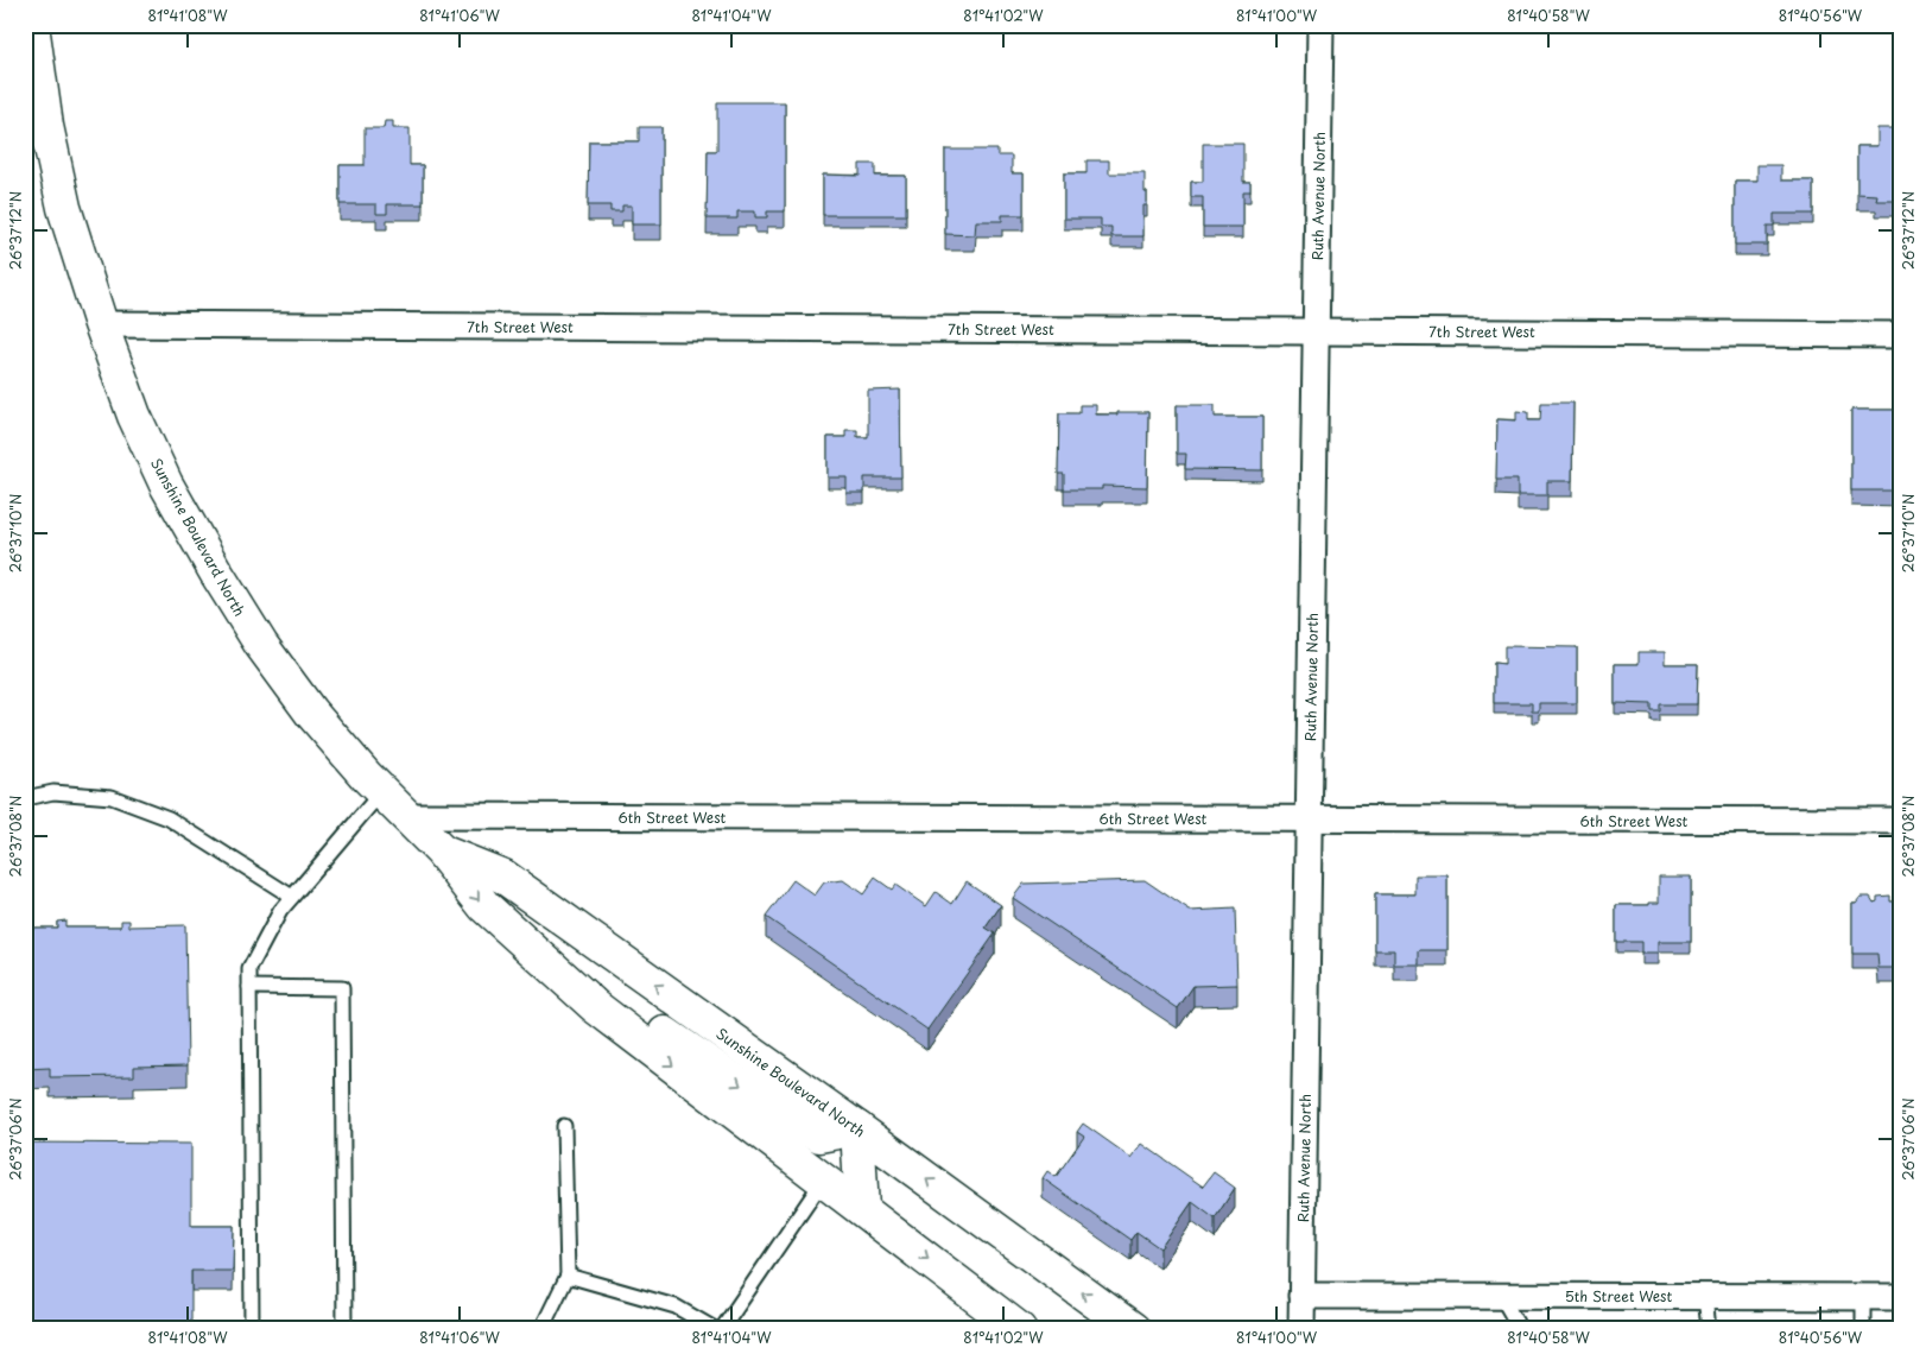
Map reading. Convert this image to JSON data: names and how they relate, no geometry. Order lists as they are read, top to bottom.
{
  "streets": {
    "street": [
      "Ruth Avenue North",
      "7th Street West",
      "Sunshine Boulevard North",
      "6th Street West",
      "5th Street West"
    ]
  },
  "crossings": [
    ["Ruth Avenue North", "7th Street West"],
    ["Ruth Avenue North", "6th Street West"],
    ["Ruth Avenue North", "5th Street West"],
    ["7th Street West", "Sunshine Boulevard North"],
    ["Sunshine Boulevard North", "6th Street West"]
  ],
  "coordinates": [
    "81°41'08\"W",
    "81°41'06\"W",
    "81°41'04\"W",
    "81°41'02\"W",
    "81°41'00\"W",
    "81°40'58\"W",
    "81°40'56\"W",
    "26°37'12\"N",
    "26°37'10\"N",
    "26°37'08\"N",
    "26°37'06\"N"
  ]
}
